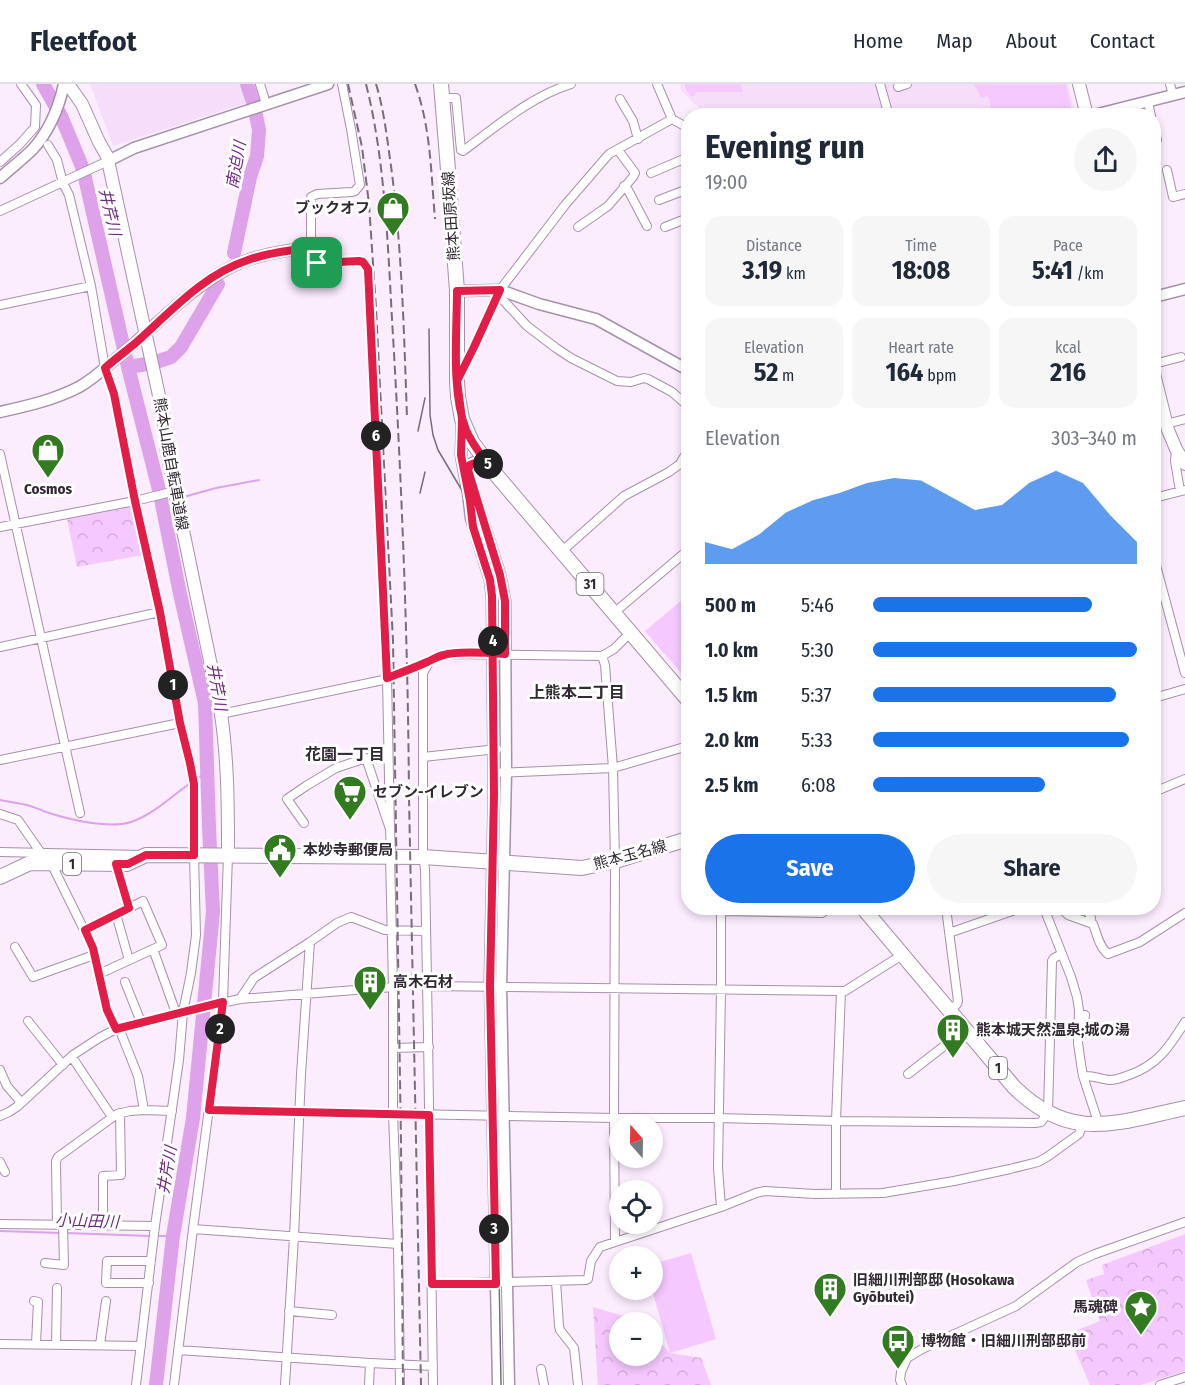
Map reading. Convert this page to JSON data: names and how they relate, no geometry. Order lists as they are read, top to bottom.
{
  "streets": {
    "main road": [
      "熊本田原坂線",
      "熊本山鹿自転車道線",
      "31",
      "熊本玉名線",
      "1"
    ]
  },
  "crossings": [
    ["熊本山鹿自転車道線", "熊本玉名線"]
  ],
  "districts": ["上熊本二丁目", "花園一丁目"],
  "water": ["南迫川", "井芹川", "小山田川"],
  "places": {
    "shop": ["ブックオフ", "Cosmos"],
    "supermarket": ["セブン-イレブン"],
    "public building": ["本妙寺郵便局"],
    "building": ["高木石材", "熊本城天然温泉;城の湯", "旧細川刑部邸 (Hosokawa Gyōbutei)"],
    "place": ["馬魂碑"],
    "bus stop": ["博物館・旧細川刑部邸前"]
  },
  "north": "top",
  "page": {
    "header": "Fleetfoot",
    "nav": [
      "Home",
      "Map",
      "About",
      "Contact"
    ],
    "heading": ["Evening run", "19:00"],
    "stats": [
      ["Distance", "3.19 km"],
      ["Time", "18:08"],
      ["Pace", "5:41 /km"],
      ["Elevation", "52 m"],
      ["Heart rate", "164 bpm"],
      ["kcal", "216"]
    ],
    "chart": ["Elevation", "303–340 m"],
    "pins": [
      "6",
      "5",
      "4",
      "1",
      "2",
      "3"
    ],
    "list": [
      {
        "name": "500 m",
        "note": "5:46"
      },
      {
        "name": "1.0 km",
        "note": "5:30"
      },
      {
        "name": "1.5 km",
        "note": "5:37"
      },
      {
        "name": "2.0 km",
        "note": "5:33"
      },
      {
        "name": "2.5 km",
        "note": "6:08"
      }
    ],
    "buttons": ["Save", "Share"],
    "map_buttons": ["+", "−"]
  }
}
